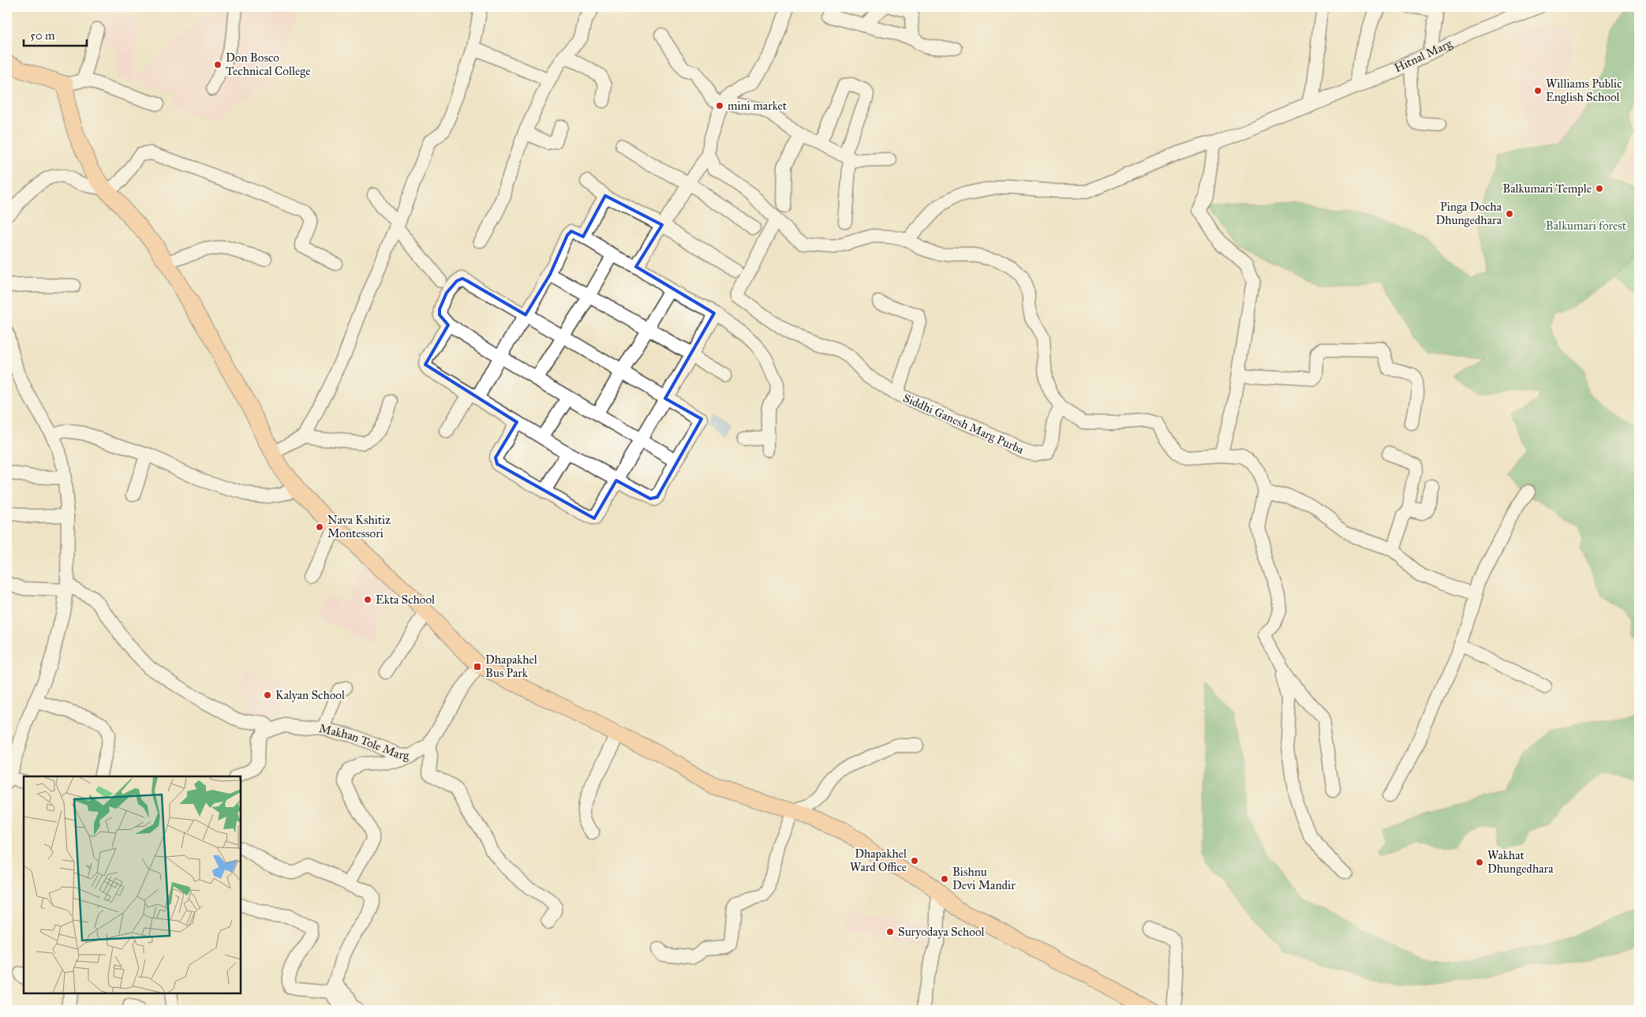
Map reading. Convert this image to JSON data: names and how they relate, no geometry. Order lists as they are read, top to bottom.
{
  "streets": {
    "street": ["Hitnal Marg", "Siddhi Ganesh Marg Purba", "Makhan Tole Marg"]
  },
  "parks": ["Balkumari forest"],
  "places": {
    "other": [
      "Don Bosco Technical College",
      "Williams Public English School",
      "mini market",
      "Balkumari Temple",
      "Pinga Docha Dhungedhara",
      "Nava Kshitiz Montessori",
      "Ekta School",
      "Kalyan School",
      "Dhapakhel Ward Office",
      "Wakhat Dhungedhara",
      "Bishnu Devi Mandir",
      "Suryodaya School"
    ],
    "transit": ["Dhapakhel Bus Park"]
  },
  "scale_bar": "50 m"
}
